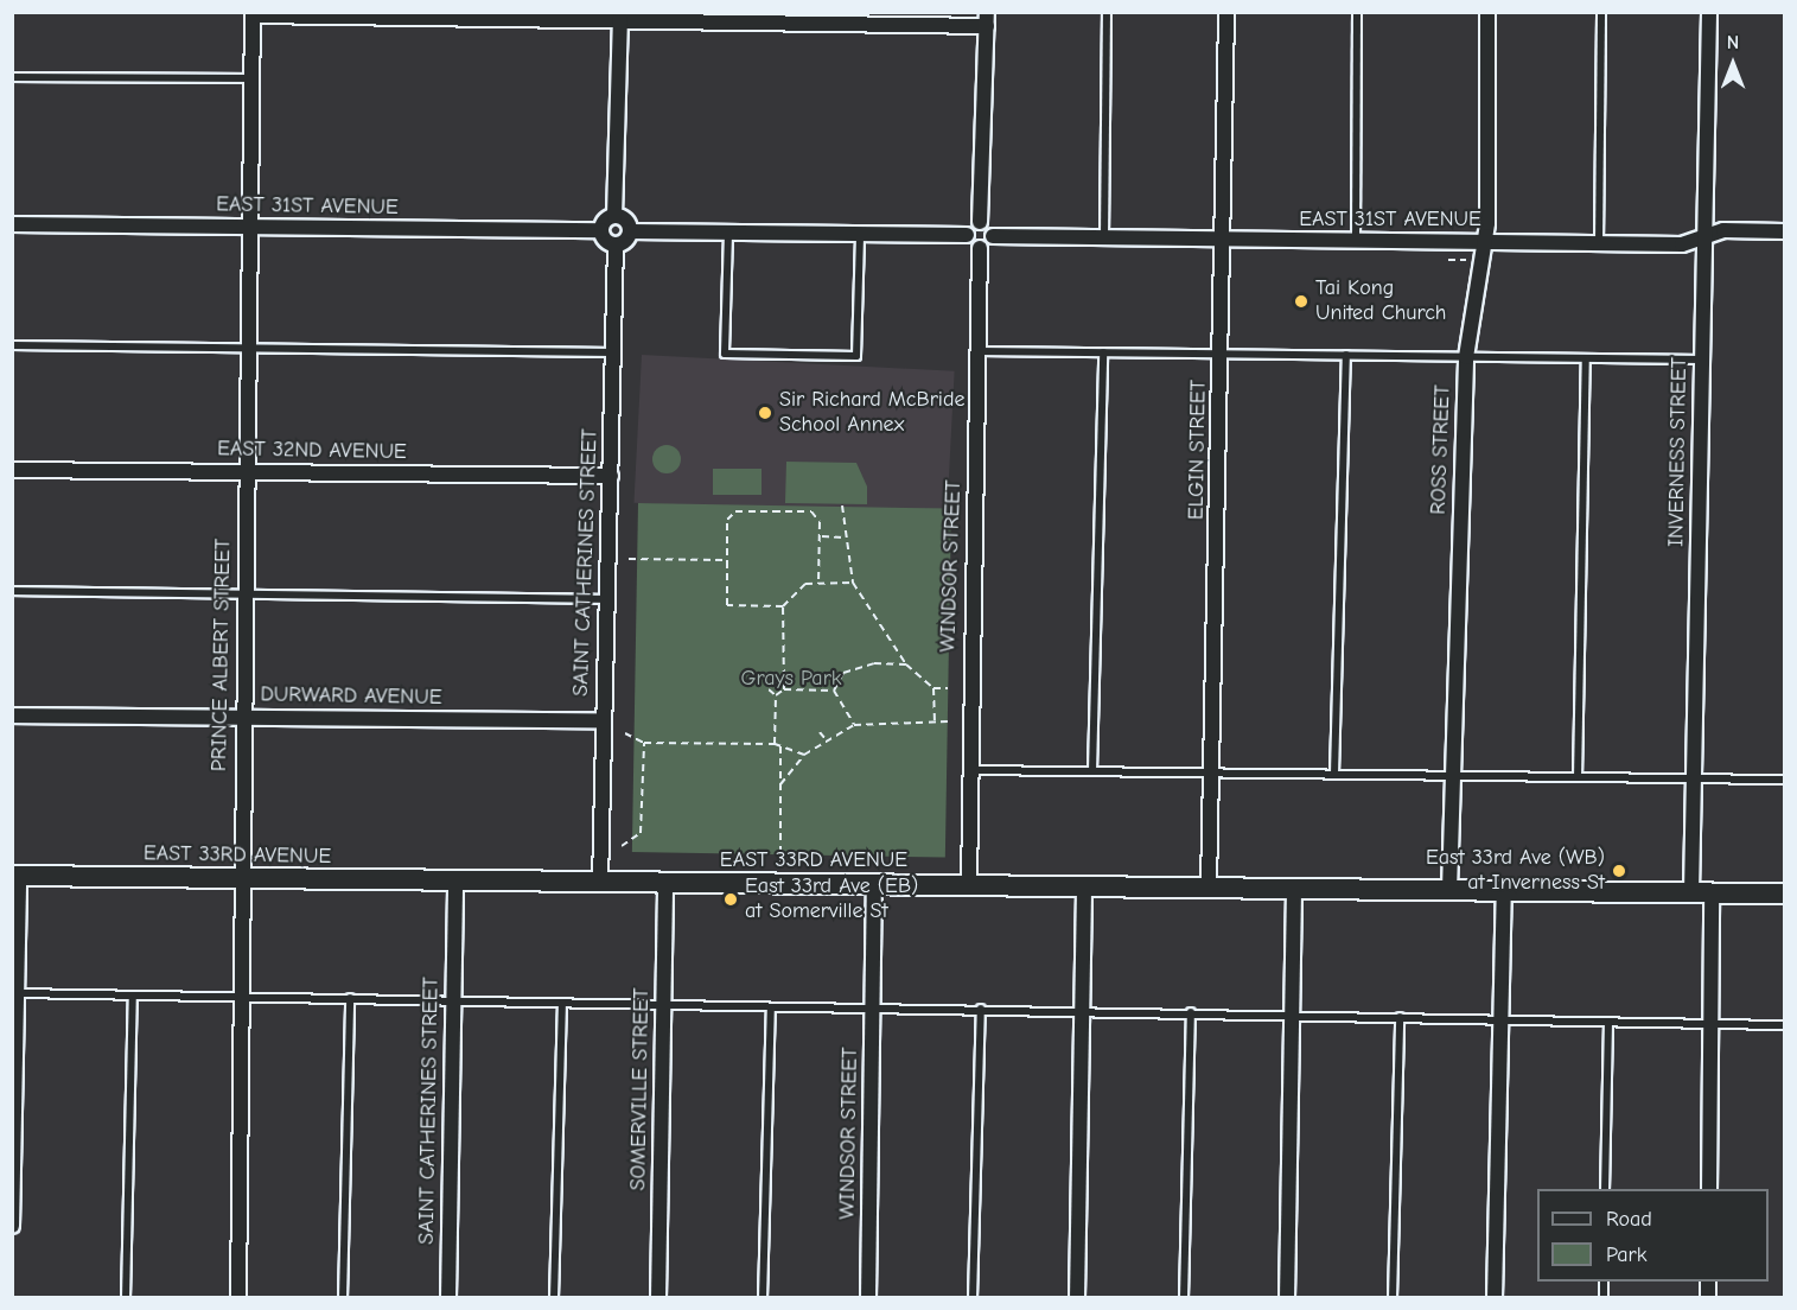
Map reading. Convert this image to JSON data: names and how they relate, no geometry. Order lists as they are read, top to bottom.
{
  "streets": {
    "street": [
      "EAST 31ST AVENUE",
      "ELGIN STREET",
      "ROSS STREET",
      "EAST 32ND AVENUE",
      "INVERNESS STREET",
      "SAINT CATHERINES STREET",
      "WINDSOR STREET",
      "PRINCE ALBERT STREET",
      "DURWARD AVENUE",
      "EAST 33RD AVENUE",
      "SOMERVILLE STREET"
    ]
  },
  "crossings": [
    ["EAST 31ST AVENUE", "ELGIN STREET"],
    ["EAST 31ST AVENUE", "ROSS STREET"],
    ["EAST 31ST AVENUE", "INVERNESS STREET"],
    ["EAST 31ST AVENUE", "PRINCE ALBERT STREET"],
    ["ELGIN STREET", "EAST 33RD AVENUE"],
    ["ROSS STREET", "EAST 33RD AVENUE"],
    ["EAST 32ND AVENUE", "SAINT CATHERINES STREET"],
    ["EAST 32ND AVENUE", "PRINCE ALBERT STREET"],
    ["INVERNESS STREET", "EAST 33RD AVENUE"],
    ["SAINT CATHERINES STREET", "DURWARD AVENUE"],
    ["SAINT CATHERINES STREET", "EAST 33RD AVENUE"],
    ["WINDSOR STREET", "EAST 33RD AVENUE"],
    ["PRINCE ALBERT STREET", "DURWARD AVENUE"],
    ["PRINCE ALBERT STREET", "EAST 33RD AVENUE"],
    ["EAST 33RD AVENUE", "SOMERVILLE STREET"]
  ],
  "parks": ["Grays Park"],
  "places": [
    "Tai Kong United Church",
    "Sir Richard McBride School Annex",
    "East 33rd Ave (WB) at Inverness St",
    "East 33rd Ave (EB) at Somerville St"
  ],
  "legend": ["Road", "Park"],
  "north": "top"
}
